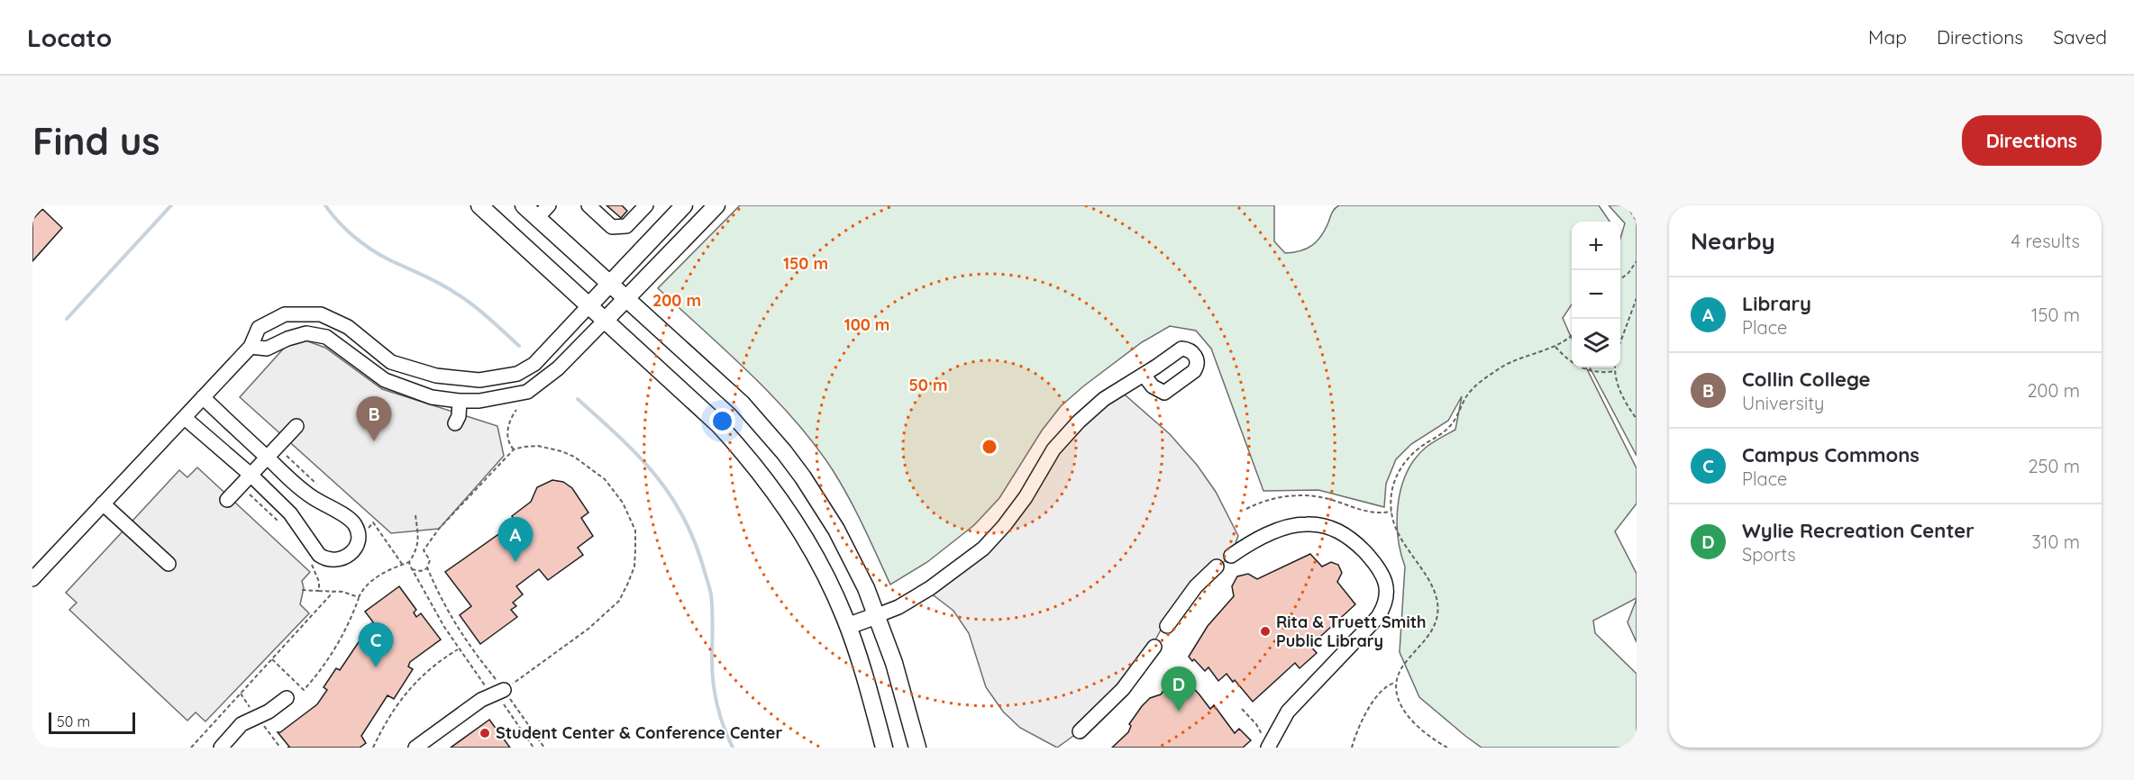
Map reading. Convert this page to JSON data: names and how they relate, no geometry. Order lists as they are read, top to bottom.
{
  "places": ["Rita & Truett Smith Public Library", "Student Center & Conference Center"],
  "scale_bar": "50 m",
  "page": {
    "header": "Locato",
    "nav": ["Map", "Directions", "Saved"],
    "buttons": "Directions",
    "title": "Find us",
    "heading": ["Nearby", "4 results"],
    "map_buttons": ["+", "−"],
    "list": [
      {
        "mark": "A",
        "name": "Library",
        "note": "Place",
        "value": "150 m"
      },
      {
        "mark": "B",
        "name": "Collin College",
        "note": "University",
        "value": "200 m"
      },
      {
        "mark": "C",
        "name": "Campus Commons",
        "note": "Place",
        "value": "250 m"
      },
      {
        "mark": "D",
        "name": "Wylie Recreation Center",
        "note": "Sports",
        "value": "310 m"
      }
    ],
    "pins": [
      "B",
      "A",
      "C",
      "D"
    ],
    "scale": "50 m"
  },
  "rings": [
    "150 m",
    "200 m",
    "100 m",
    "50 m"
  ]
}
